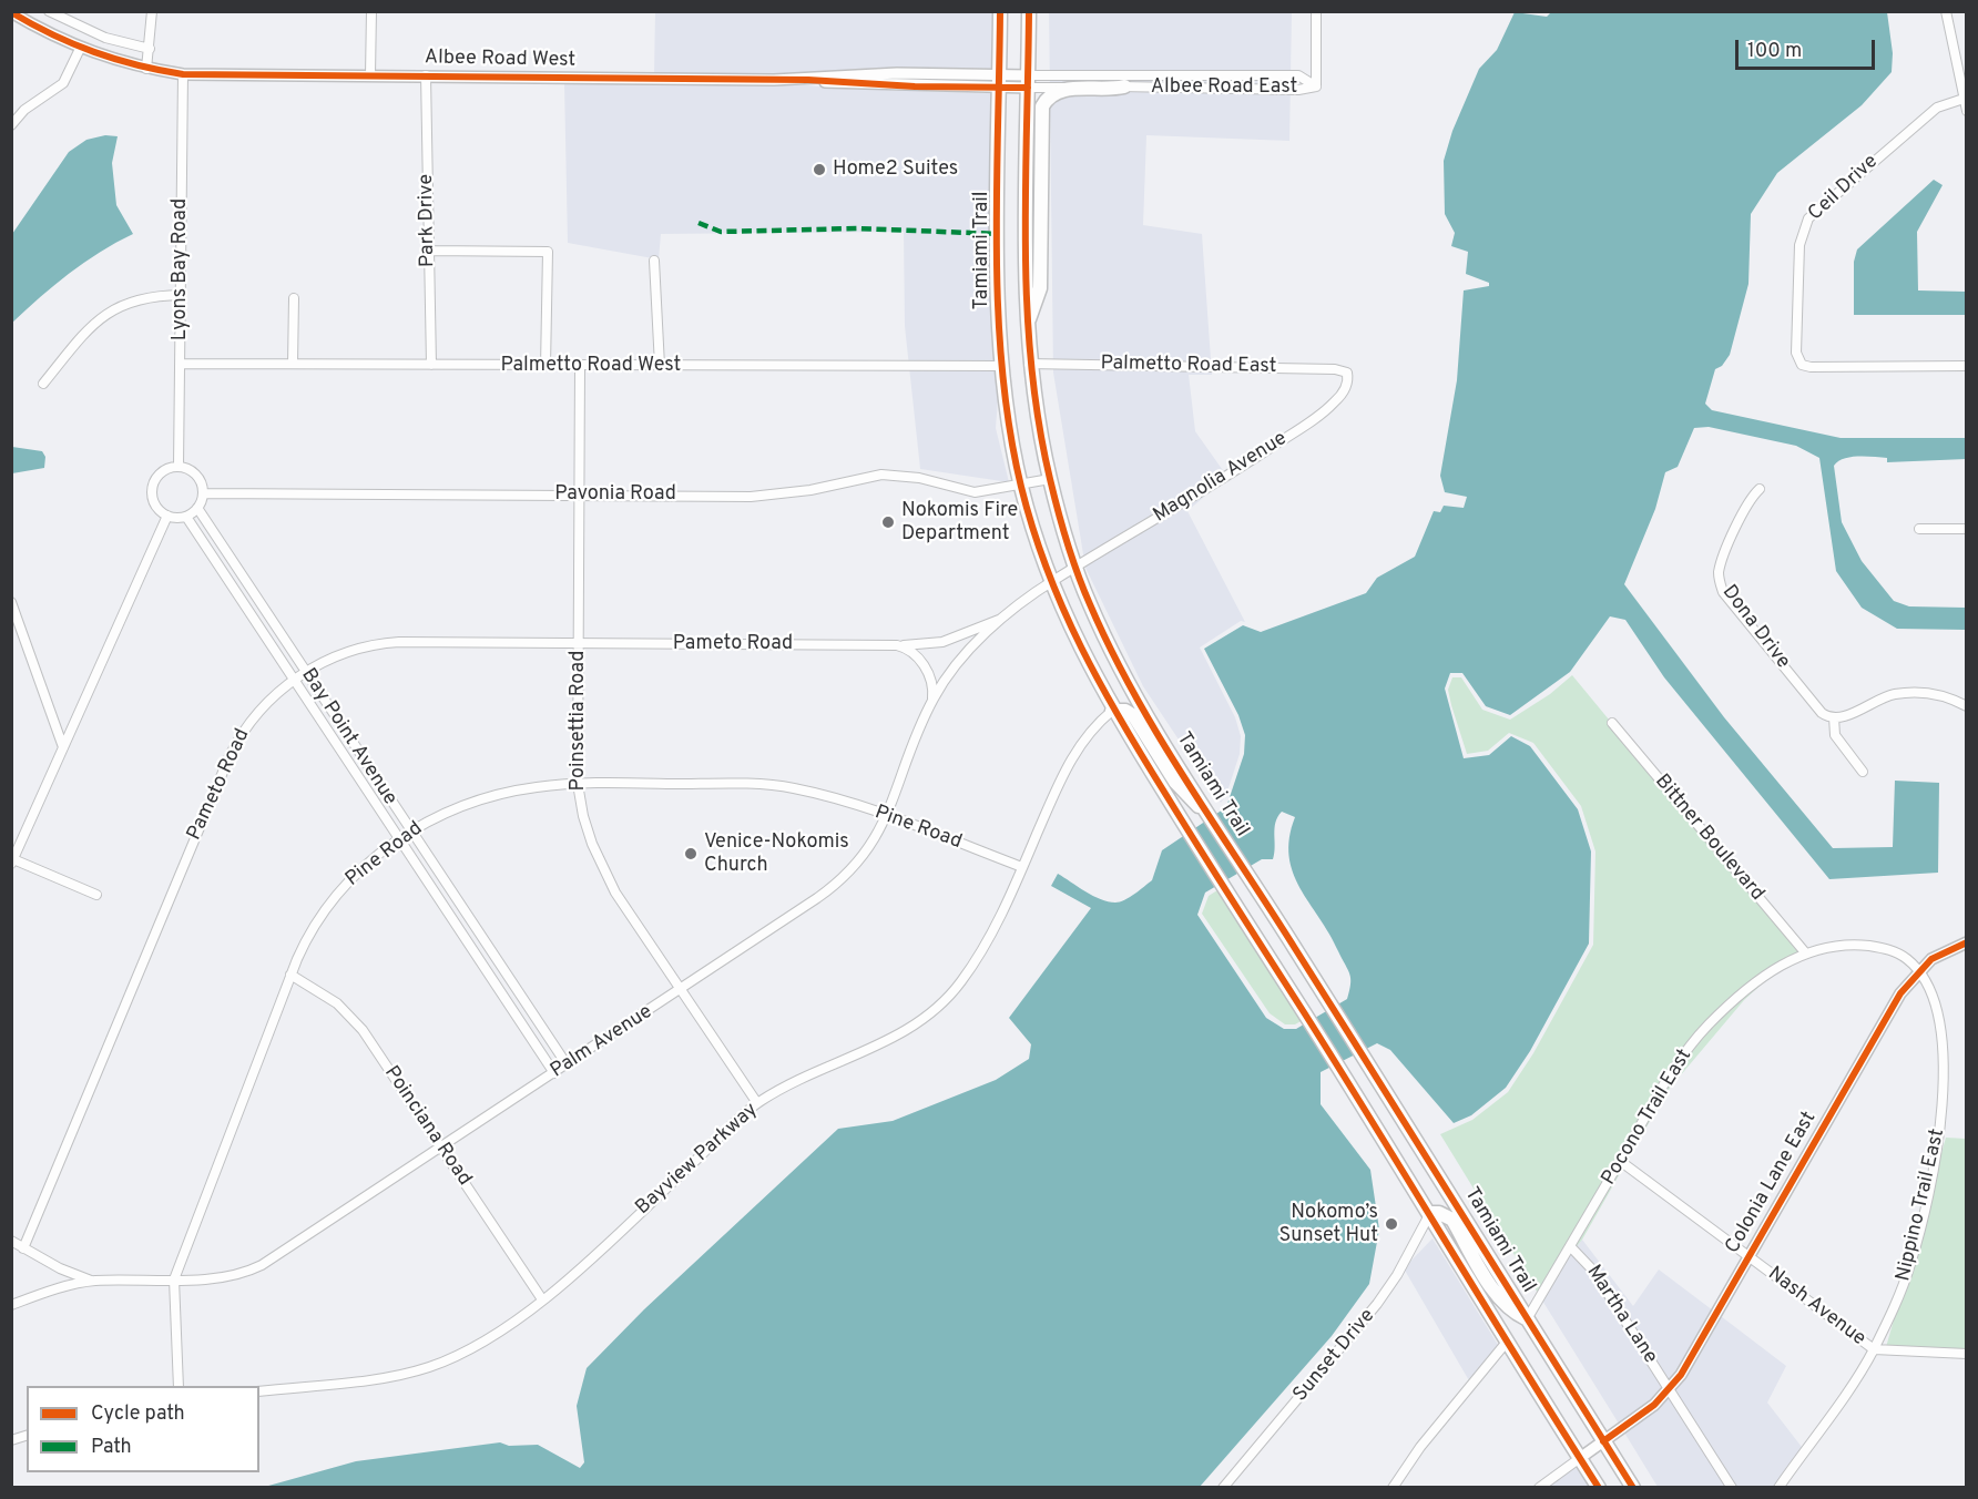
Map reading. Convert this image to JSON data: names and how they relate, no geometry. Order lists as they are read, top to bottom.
{
  "streets": {
    "main road": ["Tamiami Trail"],
    "street": [
      "Albee Road West",
      "Albee Road East",
      "Ceil Drive",
      "Park Drive",
      "Lyons Bay Road",
      "Palmetto Road West",
      "Palmetto Road East",
      "Magnolia Avenue",
      "Pavonia Road",
      "Dona Drive",
      "Pameto Road",
      "Poinsettia Road",
      "Bay Point Avenue",
      "Pine Road",
      "Bittner Boulevard",
      "Palm Avenue",
      "Pocono Trail East",
      "Poinciana Road",
      "Bayview Parkway",
      "Colonia Lane East",
      "Nippino Trail East",
      "Nash Avenue",
      "Martha Lane",
      "Sunset Drive"
    ]
  },
  "crossings": [
    ["Albee Road West", "Albee Road East"],
    ["Albee Road West", "Park Drive"],
    ["Albee Road West", "Tamiami Trail"],
    ["Albee Road West", "Lyons Bay Road"],
    ["Albee Road East", "Tamiami Trail"],
    ["Park Drive", "Palmetto Road West"],
    ["Tamiami Trail", "Palmetto Road West"],
    ["Tamiami Trail", "Palmetto Road East"],
    ["Tamiami Trail", "Magnolia Avenue"],
    ["Tamiami Trail", "Pavonia Road"],
    ["Tamiami Trail", "Palm Avenue"],
    ["Tamiami Trail", "Pocono Trail East"],
    ["Tamiami Trail", "Bayview Parkway"],
    ["Tamiami Trail", "Colonia Lane East"],
    ["Tamiami Trail", "Sunset Drive"],
    ["Lyons Bay Road", "Palmetto Road West"],
    ["Lyons Bay Road", "Pavonia Road"],
    ["Lyons Bay Road", "Bay Point Avenue"],
    ["Palmetto Road West", "Poinsettia Road"],
    ["Palmetto Road East", "Magnolia Avenue"],
    ["Magnolia Avenue", "Palm Avenue"],
    ["Pavonia Road", "Poinsettia Road"],
    ["Pavonia Road", "Bay Point Avenue"],
    ["Pameto Road", "Poinsettia Road"],
    ["Pameto Road", "Bay Point Avenue"],
    ["Pameto Road", "Palm Avenue"],
    ["Poinsettia Road", "Pine Road"],
    ["Poinsettia Road", "Palm Avenue"],
    ["Poinsettia Road", "Bayview Parkway"],
    ["Bay Point Avenue", "Pine Road"],
    ["Bay Point Avenue", "Palm Avenue"],
    ["Pine Road", "Palm Avenue"],
    ["Pine Road", "Poinciana Road"],
    ["Pine Road", "Bayview Parkway"],
    ["Bittner Boulevard", "Pocono Trail East"],
    ["Palm Avenue", "Poinciana Road"],
    ["Pocono Trail East", "Colonia Lane East"],
    ["Pocono Trail East", "Nippino Trail East"],
    ["Pocono Trail East", "Nash Avenue"],
    ["Pocono Trail East", "Martha Lane"],
    ["Poinciana Road", "Bayview Parkway"],
    ["Colonia Lane East", "Nippino Trail East"],
    ["Colonia Lane East", "Nash Avenue"],
    ["Colonia Lane East", "Martha Lane"],
    ["Nippino Trail East", "Nash Avenue"]
  ],
  "places": [
    "Home2 Suites",
    "Nokomis Fire Department",
    "Venice-Nokomis Church",
    "Nokomo’s Sunset Hut"
  ],
  "legend": ["Cycle path", "Path"],
  "scale_bar": "100 m"
}
